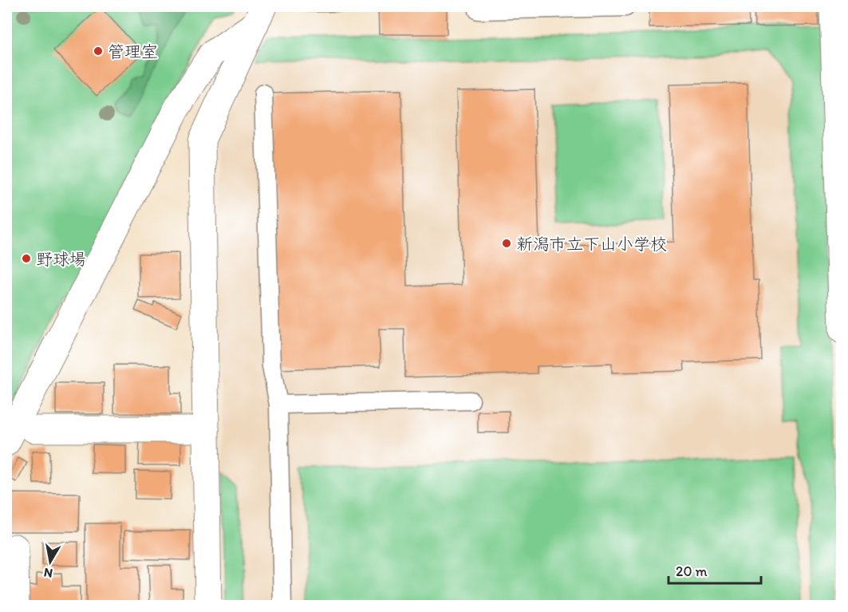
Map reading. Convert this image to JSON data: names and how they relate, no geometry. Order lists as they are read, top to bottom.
{
  "places": ["管理室", "新潟市立下山小学校", "野球場"],
  "scale_bar": "20 m",
  "north": "bottom"
}
